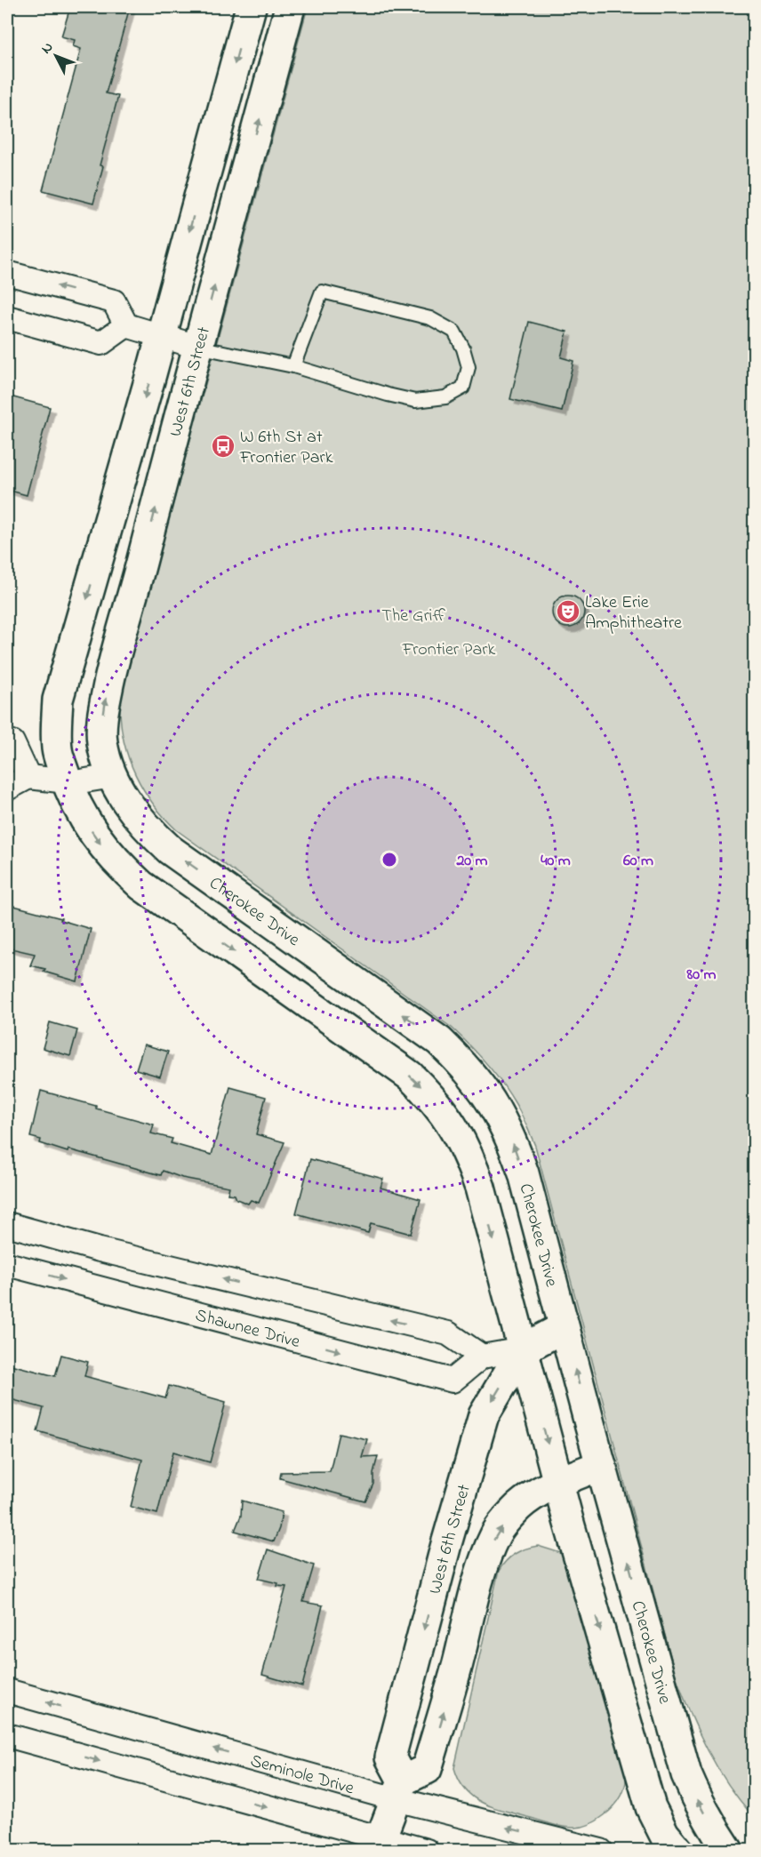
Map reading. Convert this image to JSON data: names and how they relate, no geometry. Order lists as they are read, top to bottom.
{
  "streets": {
    "main road": ["West 6th Street", "Cherokee Drive"],
    "street": ["Shawnee Drive", "Seminole Drive"]
  },
  "crossings": [
    ["West 6th Street", "Cherokee Drive"],
    ["West 6th Street", "Shawnee Drive"],
    ["West 6th Street", "Seminole Drive"]
  ],
  "parks": ["The Griff", "Frontier Park"],
  "places": {
    "bus stop": ["W 6th St at Frontier Park"],
    "theatre": ["Lake Erie Amphitheatre"]
  },
  "north": "top left",
  "rings": [
    "20 m",
    "40 m",
    "60 m",
    "80 m"
  ]
}
